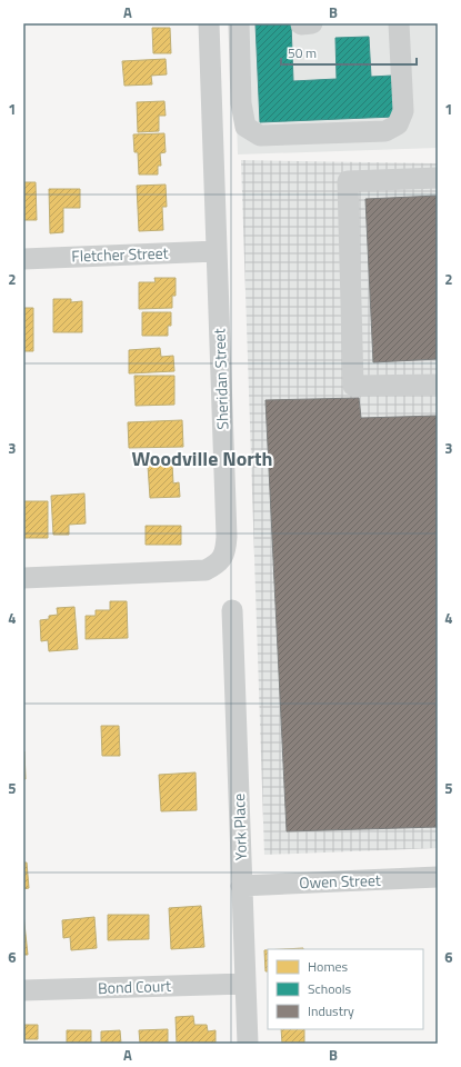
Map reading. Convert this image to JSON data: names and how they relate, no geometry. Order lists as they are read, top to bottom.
{
  "streets": {
    "street": [
      "Fletcher Street",
      "Sheridan Street",
      "York Place",
      "Owen Street",
      "Bond Court"
    ]
  },
  "crossings": [
    ["Fletcher Street", "Sheridan Street"],
    ["York Place", "Owen Street"],
    ["York Place", "Bond Court"]
  ],
  "districts": ["Woodville North"],
  "legend": ["Homes", "Schools", "Industry"],
  "scale_bar": "50 m",
  "grid": {
    "columns": ["A", "B"],
    "rows": [
      "1",
      "2",
      "3",
      "4",
      "5",
      "6"
    ]
  }
}
